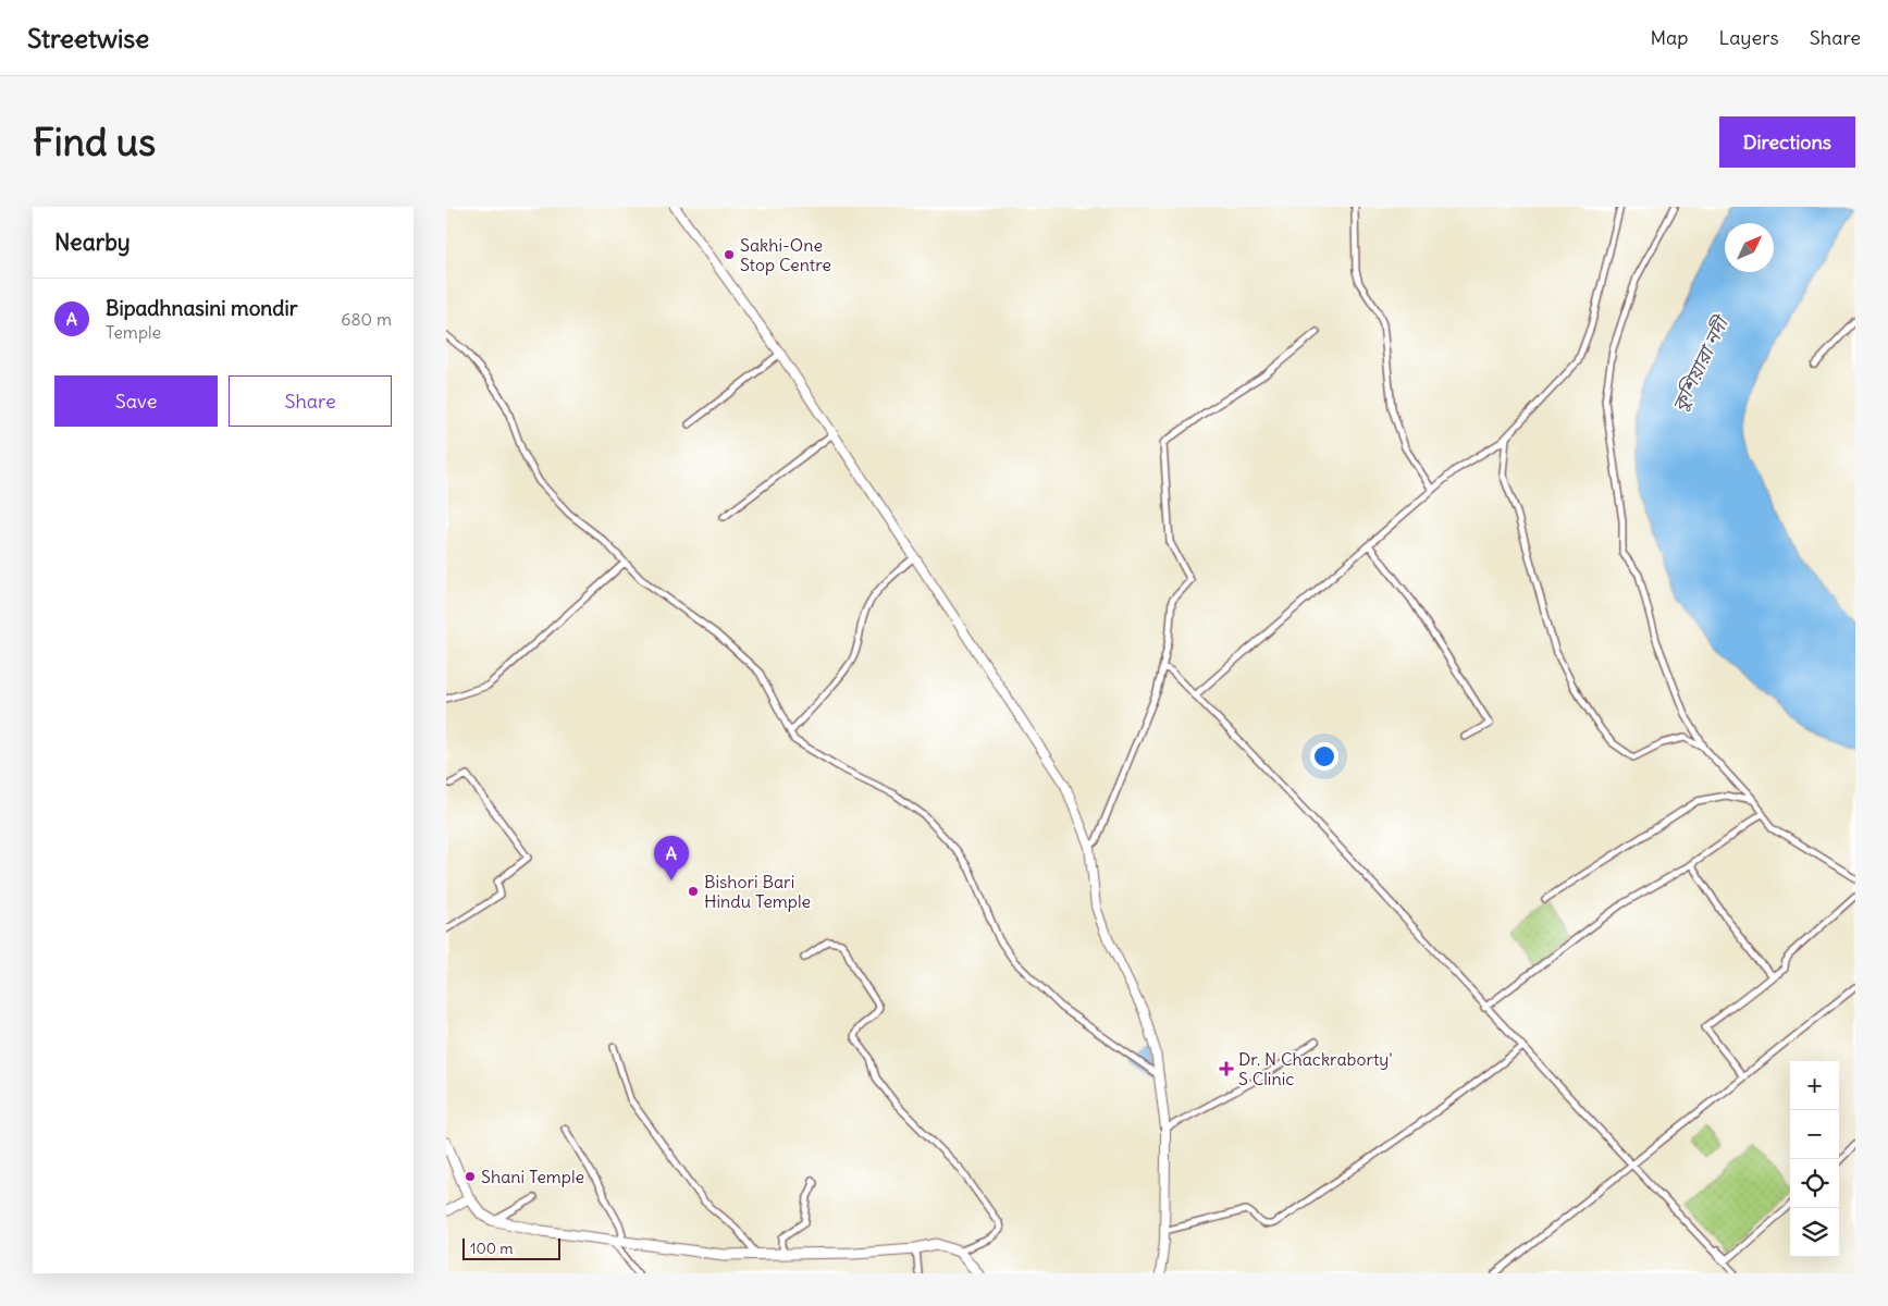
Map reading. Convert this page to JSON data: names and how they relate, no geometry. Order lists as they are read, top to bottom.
{
  "water": ["কুশিয়ারা নদী"],
  "places": {
    "other": ["Sakhi-One Stop Centre", "Bishori Bari Hindu Temple", "Shani Temple"],
    "health": ["Dr. N Chackraborty' S Clinic"]
  },
  "scale_bar": "100 m",
  "north": "top right",
  "page": {
    "header": "Streetwise",
    "nav": ["Map", "Layers", "Share"],
    "buttons": [
      "Directions",
      ["Save", "Share"]
    ],
    "title": "Find us",
    "heading": "Nearby",
    "list": [
      {
        "mark": "A",
        "name": "Bipadhnasini mondir",
        "note": "Temple",
        "value": "680 m"
      }
    ],
    "pins": "A",
    "map_buttons": ["+", "−"],
    "scale": "100 m"
  }
}
